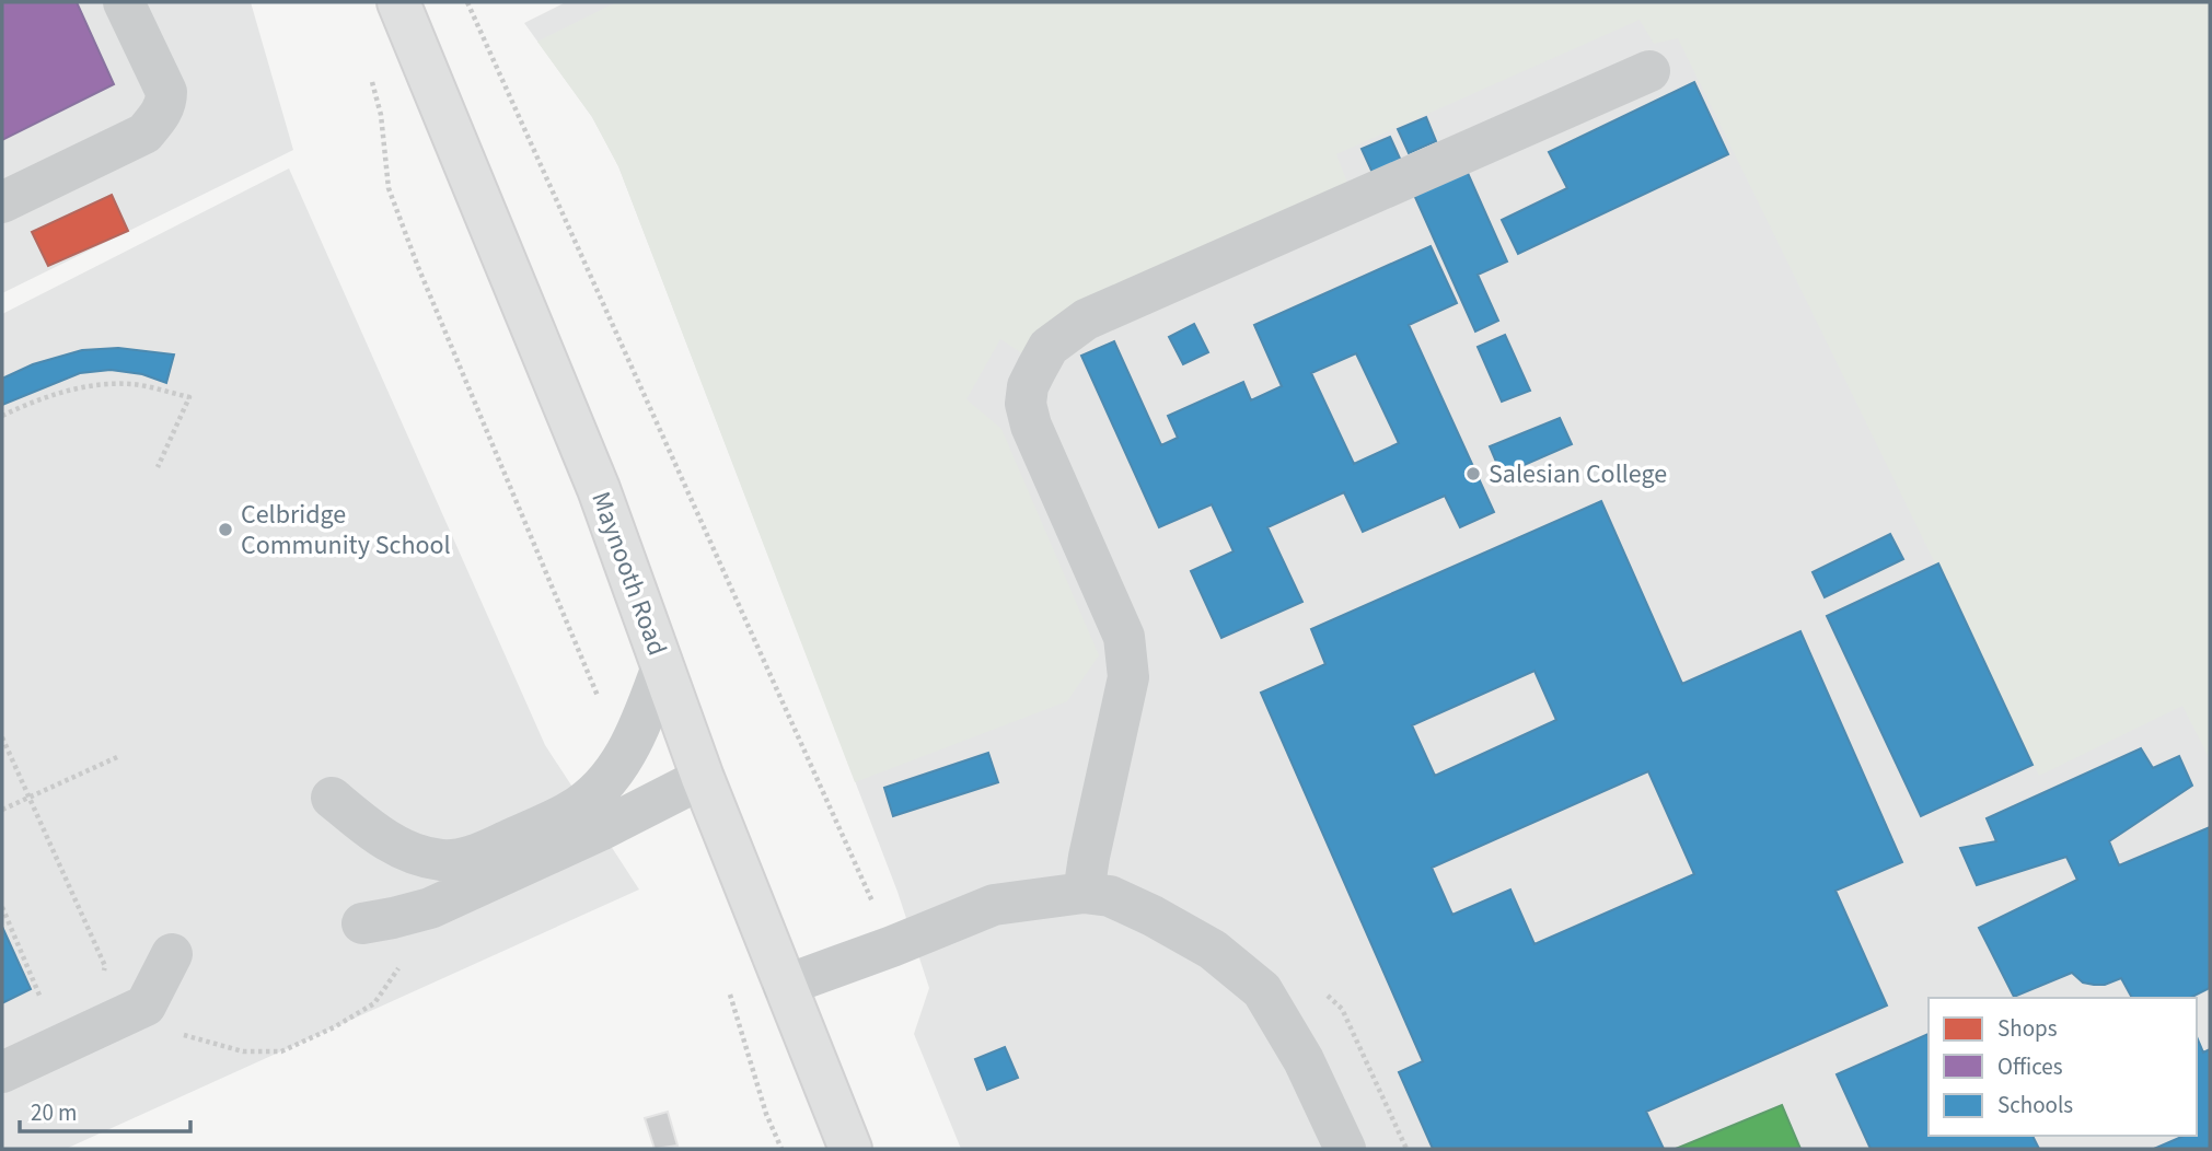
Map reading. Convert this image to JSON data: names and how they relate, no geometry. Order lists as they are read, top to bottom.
{
  "streets": {
    "main road": ["Maynooth Road"]
  },
  "places": ["Salesian College", "Celbridge Community School"],
  "legend": ["Shops", "Offices", "Schools"],
  "scale_bar": "20 m"
}
